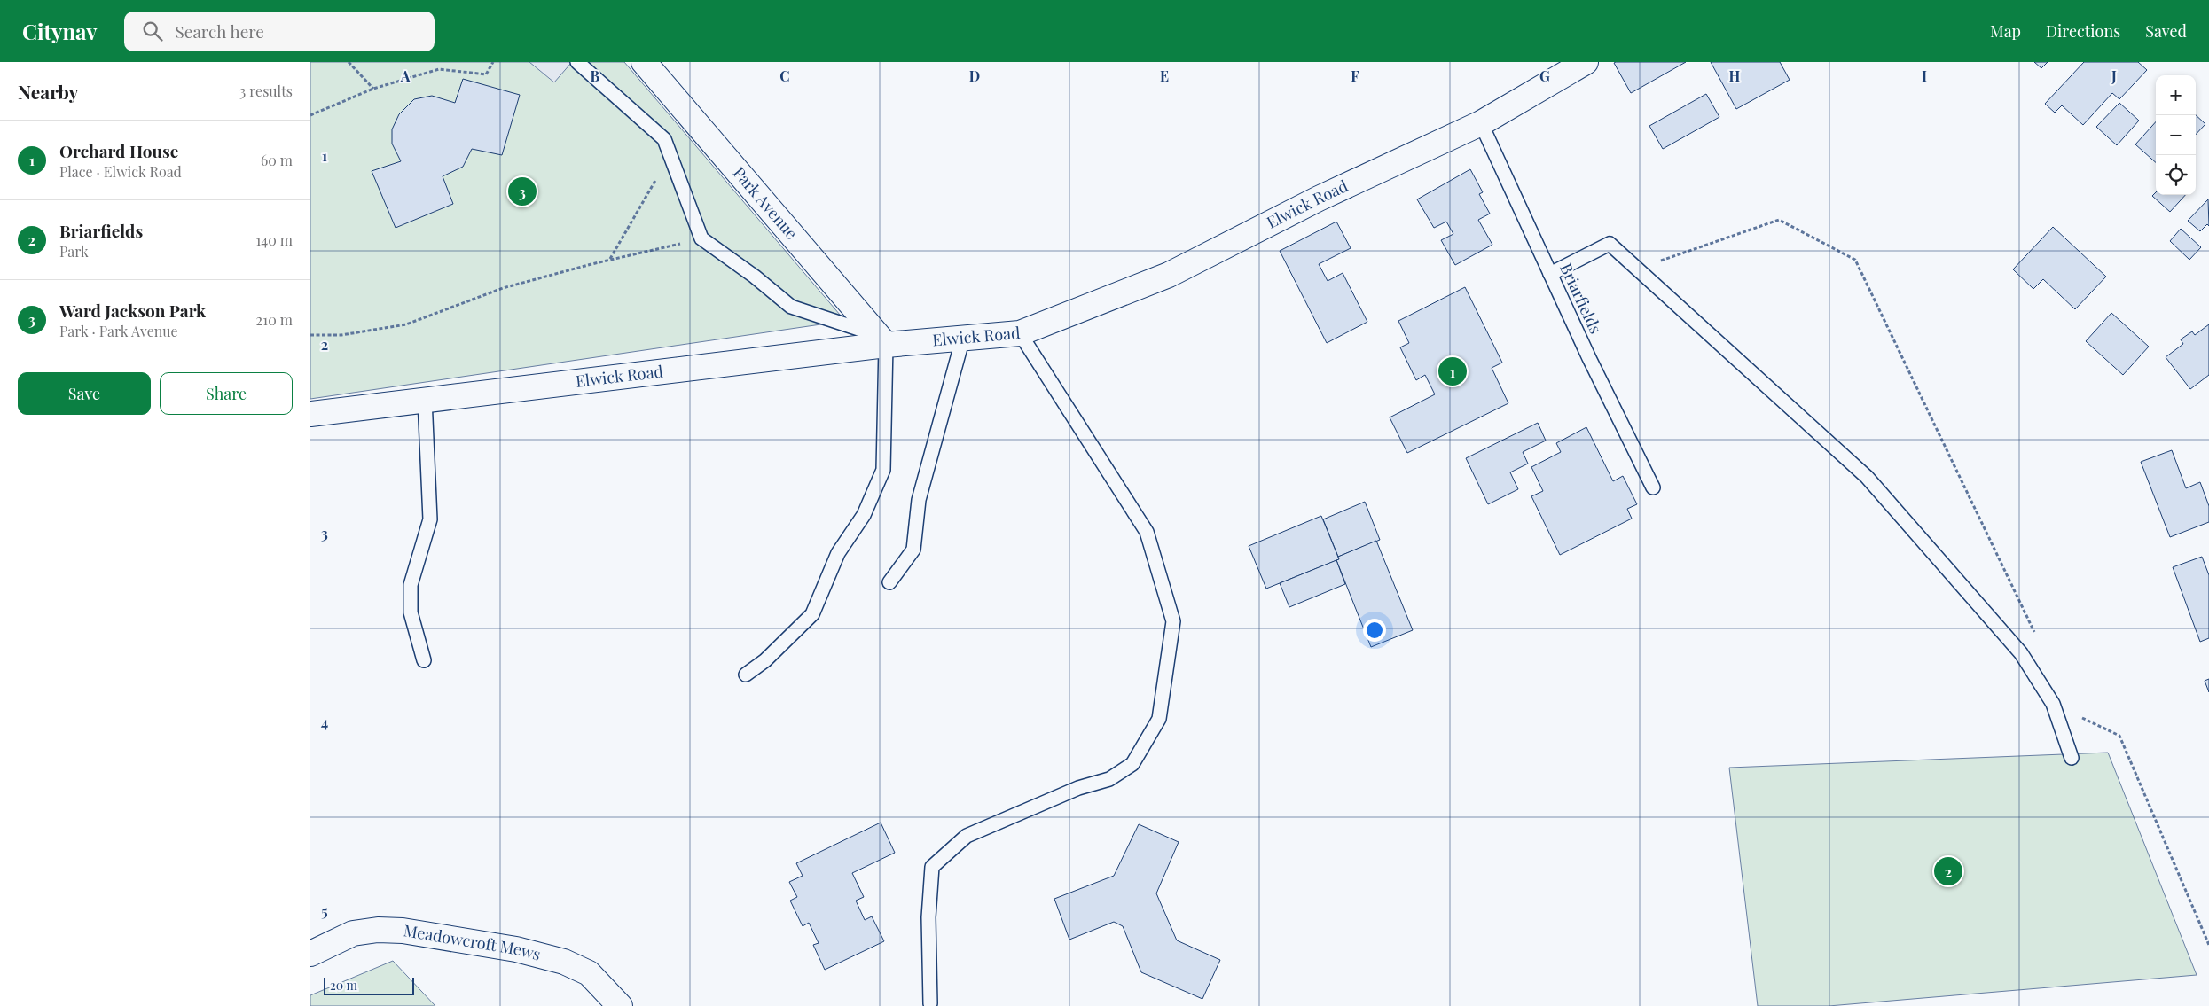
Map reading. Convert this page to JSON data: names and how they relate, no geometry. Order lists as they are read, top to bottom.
{
  "streets": {
    "street": ["Park Avenue", "Elwick Road", "Meadowcroft Mews"],
    "lane": ["Briarfields"]
  },
  "crossings": [
    ["Park Avenue", "Elwick Road"],
    ["Elwick Road", "Briarfields"]
  ],
  "scale_bar": "20 m",
  "page": {
    "header": "Citynav",
    "search": "Search here",
    "nav": ["Map", "Directions", "Saved"],
    "heading": ["Nearby", "3 results"],
    "map_buttons": ["+", "−"],
    "list": [
      {
        "mark": "1",
        "name": "Orchard House",
        "note": "Place · Elwick Road",
        "value": "60 m"
      },
      {
        "mark": "2",
        "name": "Briarfields",
        "note": "Park",
        "value": "140 m"
      },
      {
        "mark": "3",
        "name": "Ward Jackson Park",
        "note": "Park · Park Avenue",
        "value": "210 m"
      }
    ],
    "pins": ["3", "1", "2"],
    "buttons": ["Save", "Share"],
    "scale": "20 m"
  },
  "grid": {
    "columns": [
      "A",
      "B",
      "C",
      "D",
      "E",
      "F",
      "G",
      "H",
      "I",
      "J"
    ],
    "rows": [
      "1",
      "2",
      "3",
      "4",
      "5"
    ]
  }
}
